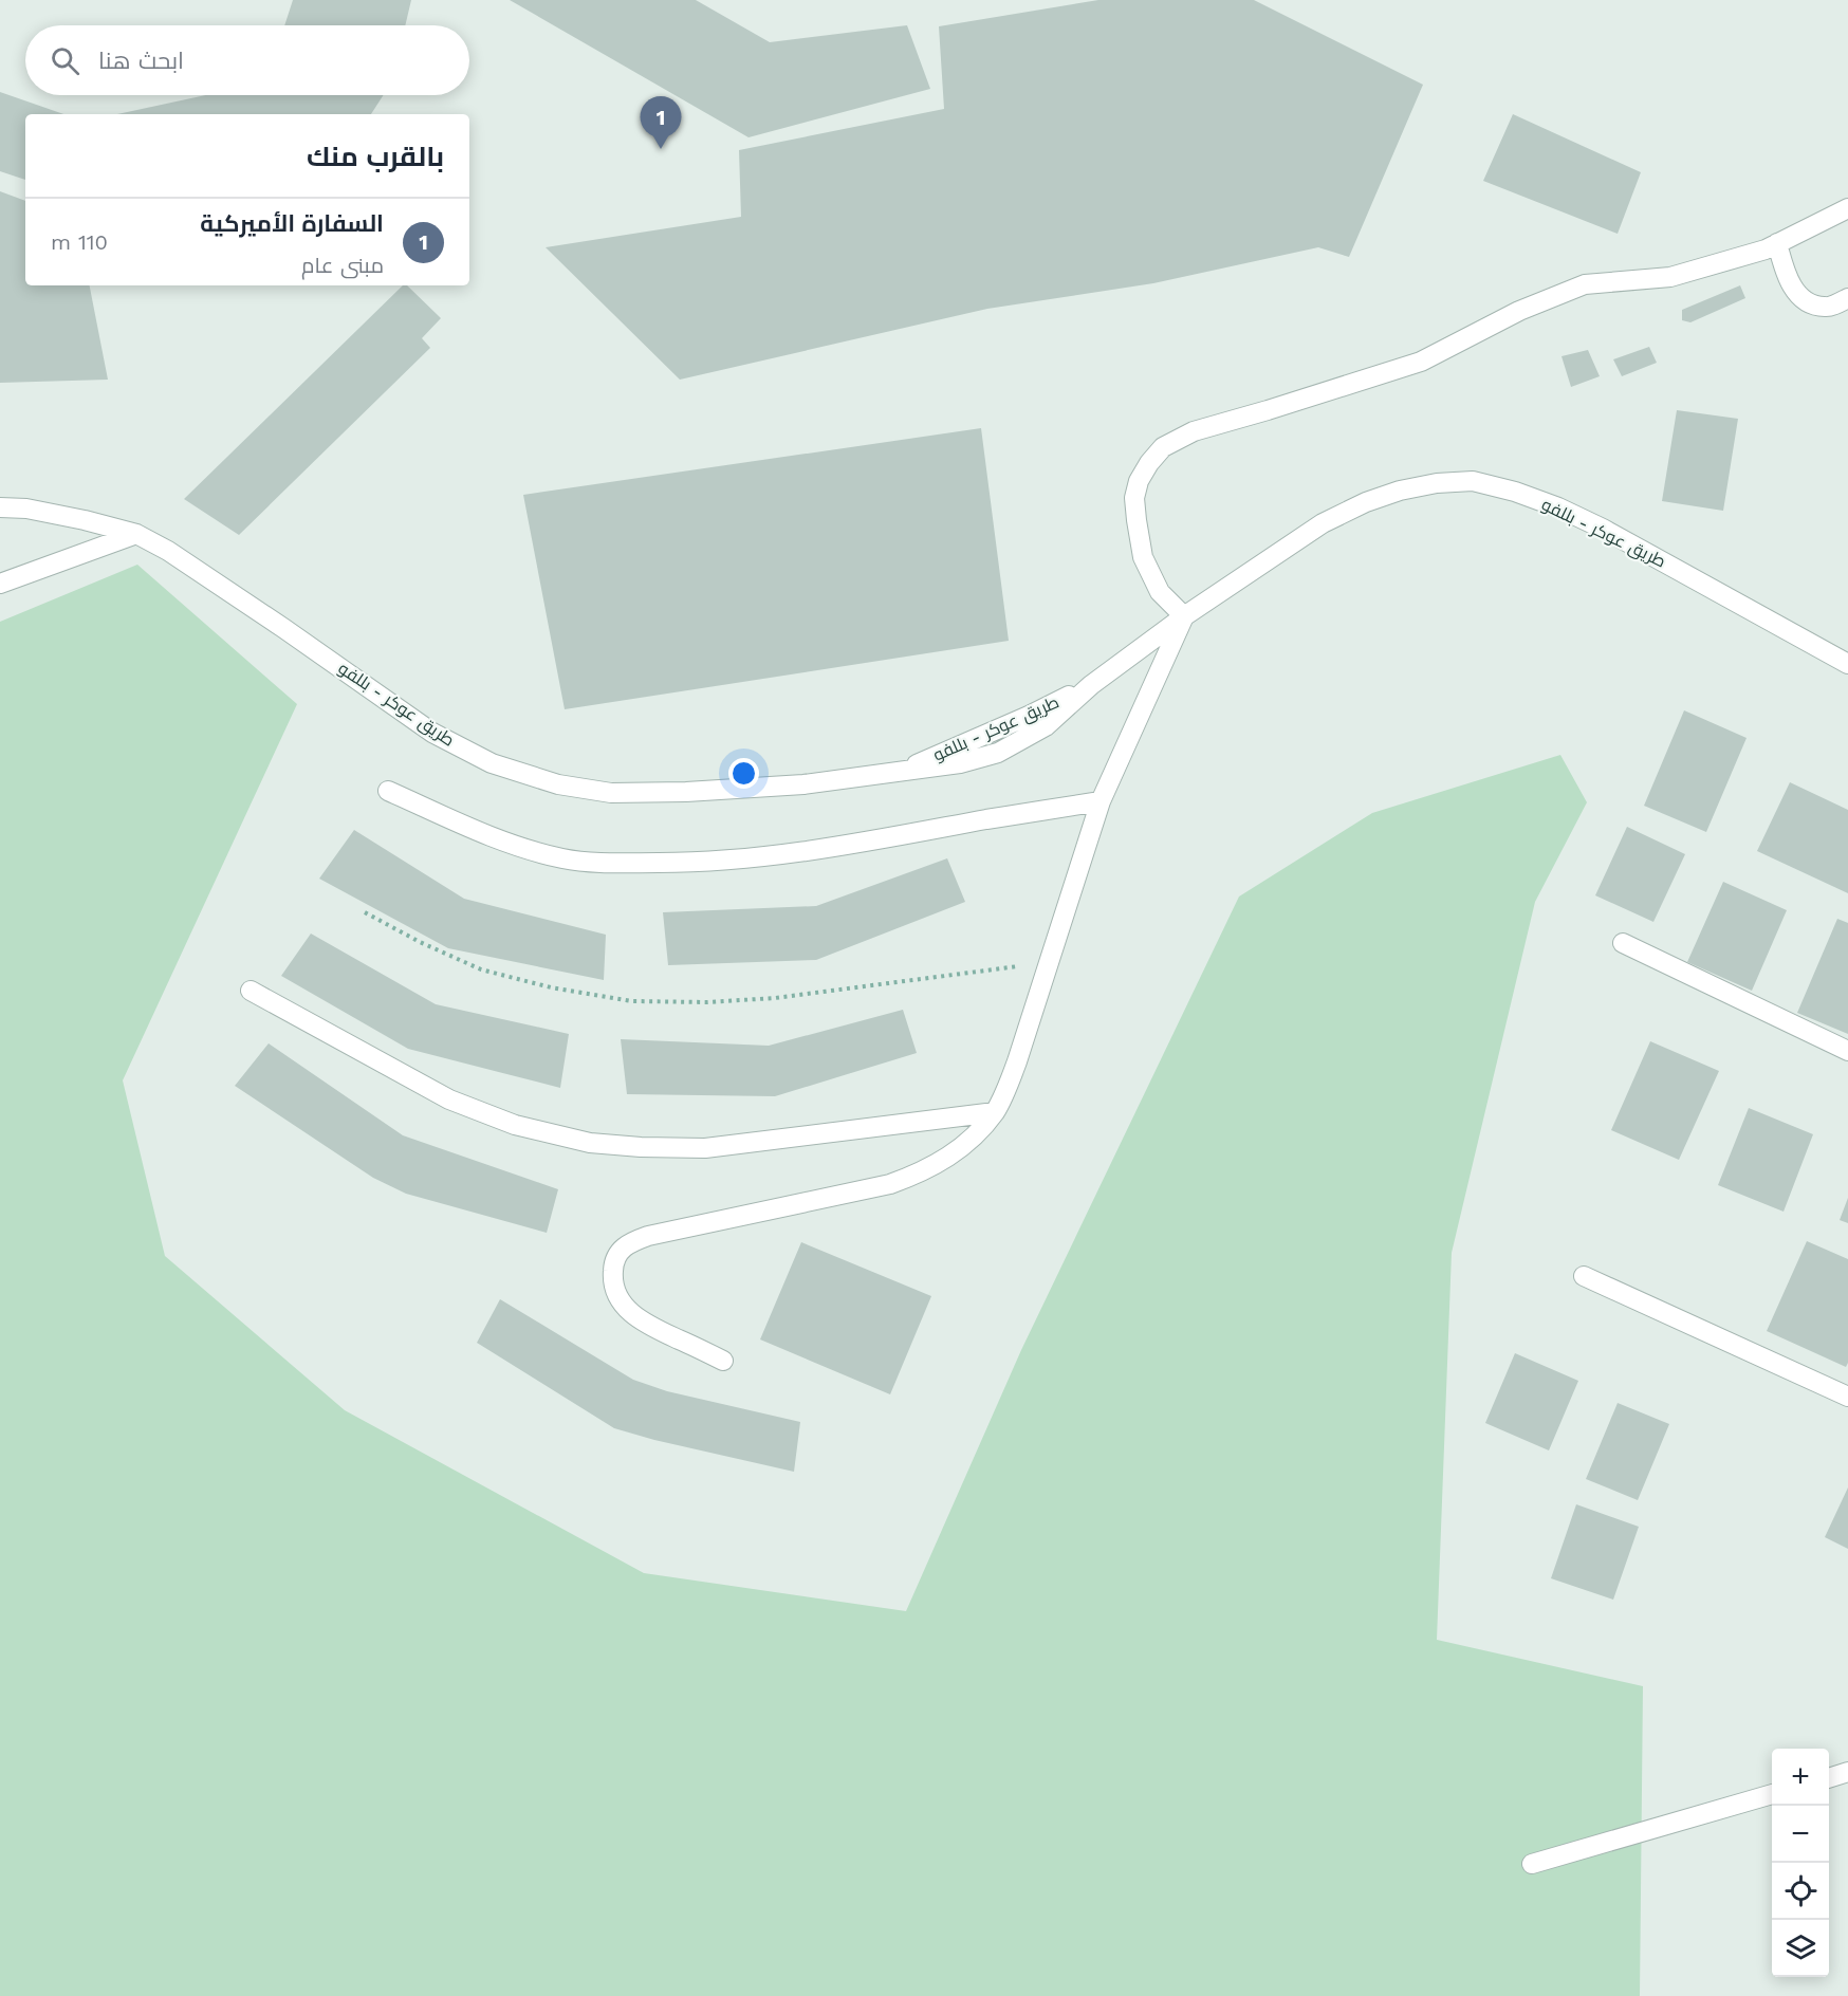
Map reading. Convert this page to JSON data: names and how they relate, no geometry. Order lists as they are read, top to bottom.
{
  "streets": {
    "street": ["طريق عوكر - بللفو"]
  },
  "page": {
    "search": "ابحث هنا",
    "pins": "1",
    "heading": "بالقرب منك",
    "list": [
      {
        "mark": "1",
        "name": "السفارة الأميركية",
        "note": "مبنى عام",
        "value": "110 m"
      }
    ],
    "map_buttons": ["+", "−"]
  }
}
